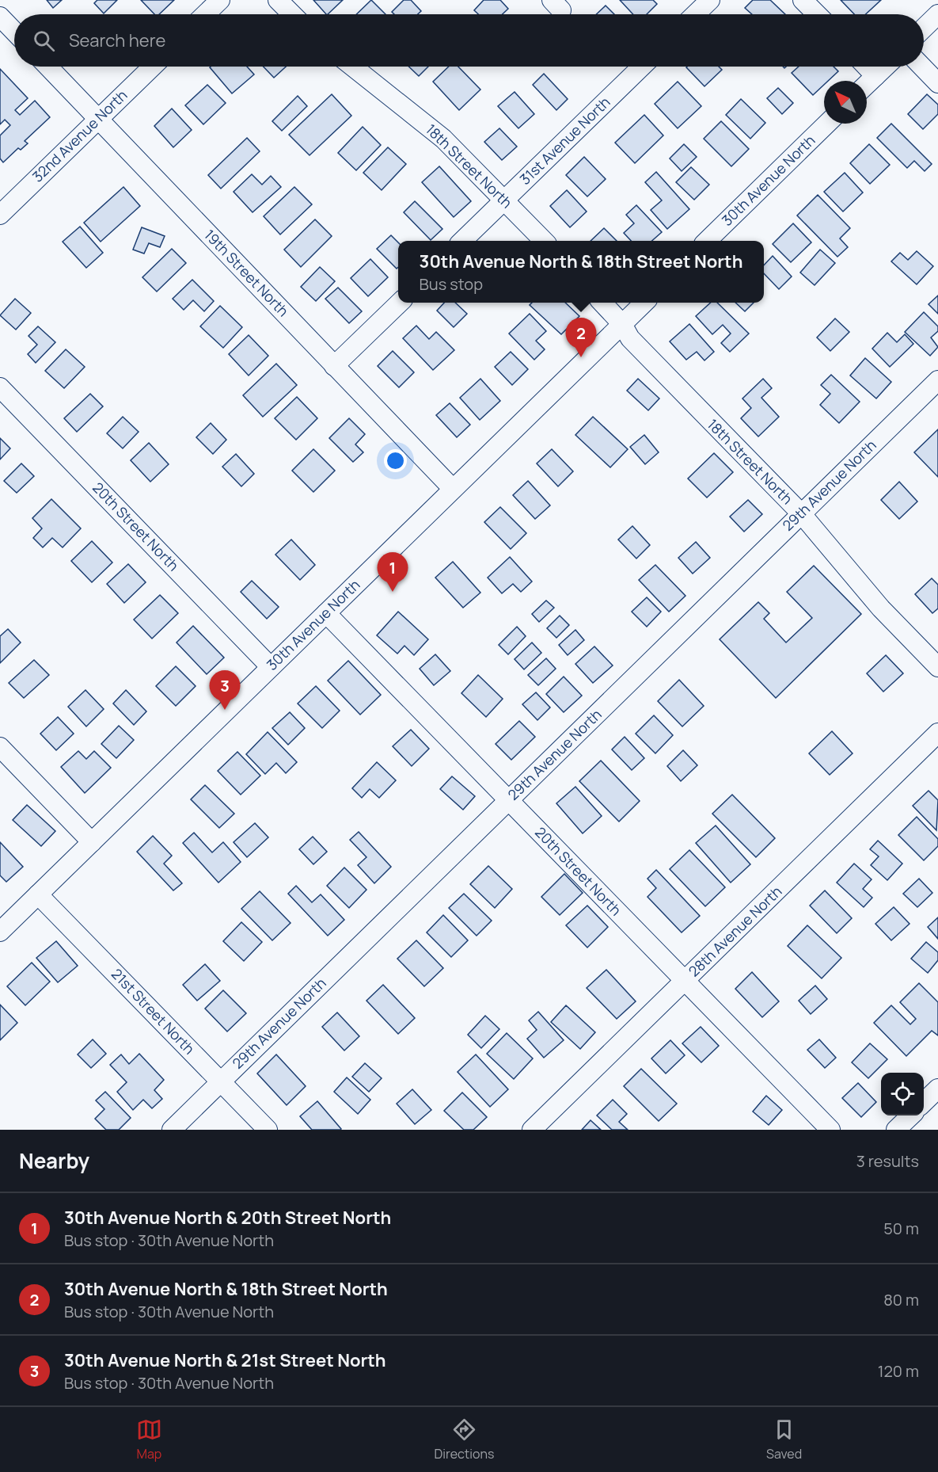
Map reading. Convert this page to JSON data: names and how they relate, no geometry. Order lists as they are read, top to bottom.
{
  "streets": {
    "street": [
      "32nd Avenue North",
      "31st Avenue North",
      "18th Street North",
      "30th Avenue North",
      "19th Street North",
      "29th Avenue North",
      "20th Street North",
      "28th Avenue North",
      "21st Street North"
    ]
  },
  "crossings": [
    ["32nd Avenue North", "19th Street North"],
    ["31st Avenue North", "18th Street North"],
    ["18th Street North", "30th Avenue North"],
    ["18th Street North", "29th Avenue North"],
    ["30th Avenue North", "19th Street North"],
    ["30th Avenue North", "20th Street North"],
    ["30th Avenue North", "21st Street North"],
    ["29th Avenue North", "20th Street North"],
    ["29th Avenue North", "21st Street North"],
    ["20th Street North", "28th Avenue North"]
  ],
  "north": "top left",
  "page": {
    "search": "Search here",
    "popup": ["30th Avenue North & 18th Street North", "Bus stop"],
    "pins": ["2", "1", "3"],
    "heading": ["Nearby", "3 results"],
    "list": [
      {
        "mark": "1",
        "name": "30th Avenue North & 20th Street North",
        "note": "Bus stop · 30th Avenue North",
        "value": "50 m"
      },
      {
        "mark": "2",
        "name": "30th Avenue North & 18th Street North",
        "note": "Bus stop · 30th Avenue North",
        "value": "80 m"
      },
      {
        "mark": "3",
        "name": "30th Avenue North & 21st Street North",
        "note": "Bus stop · 30th Avenue North",
        "value": "120 m"
      }
    ],
    "nav": ["Map", "Directions", "Saved"]
  }
}
